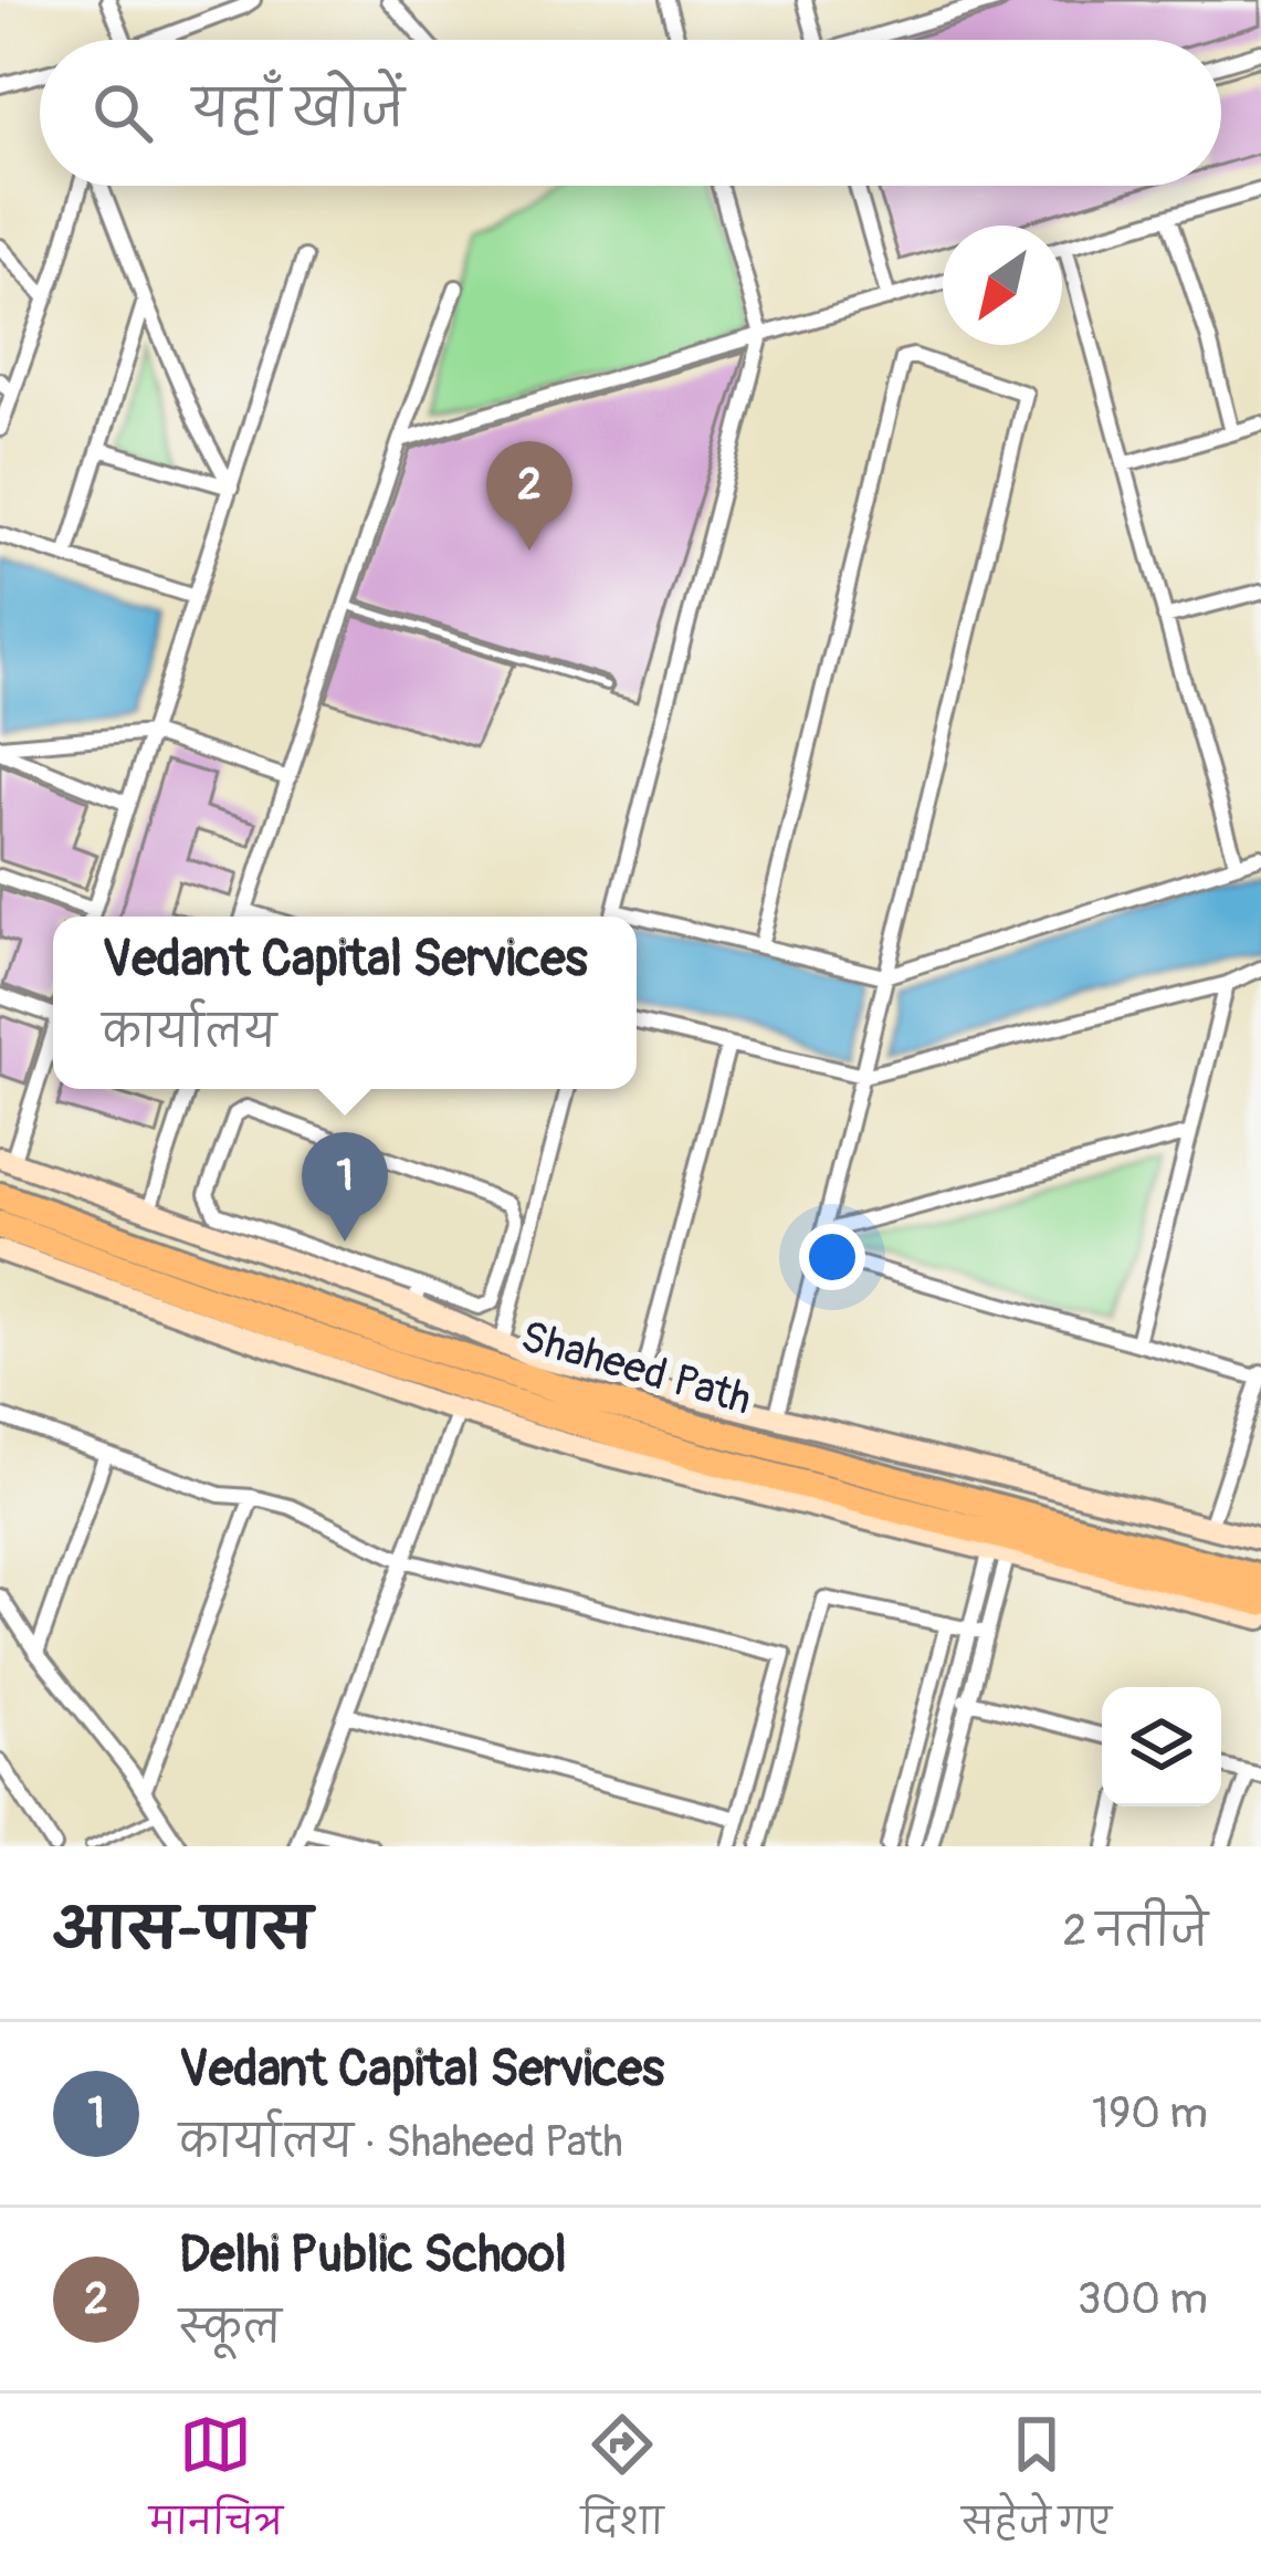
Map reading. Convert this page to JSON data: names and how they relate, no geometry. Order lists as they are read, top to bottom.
{
  "streets": {
    "highway": ["Shaheed Path"]
  },
  "north": "bottom left",
  "page": {
    "search": "यहाँ खोजें",
    "pins": ["2", "1"],
    "popup": ["Vedant Capital Services", "कार्यालय"],
    "heading": ["आस-पास", "2 नतीजे"],
    "list": [
      {
        "mark": "1",
        "name": "Vedant Capital Services",
        "note": "कार्यालय · Shaheed Path",
        "value": "190 m"
      },
      {
        "mark": "2",
        "name": "Delhi Public School",
        "note": "स्कूल",
        "value": "300 m"
      }
    ],
    "nav": ["मानचित्र", "दिशा", "सहेजे गए"]
  }
}
